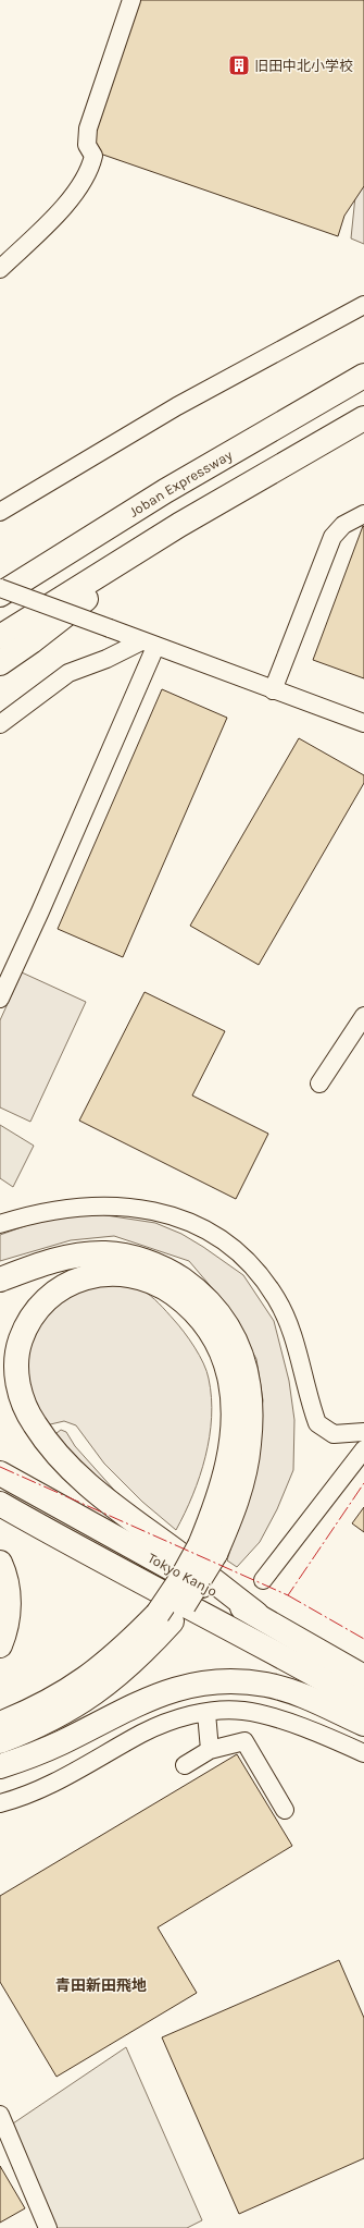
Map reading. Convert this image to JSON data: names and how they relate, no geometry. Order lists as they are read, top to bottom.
{
  "streets": {
    "highway": ["Joban Expressway", "Tokyo Kanjo"]
  },
  "districts": ["青田新田飛地"],
  "places": {
    "building": ["旧田中北小学校"]
  }
}
